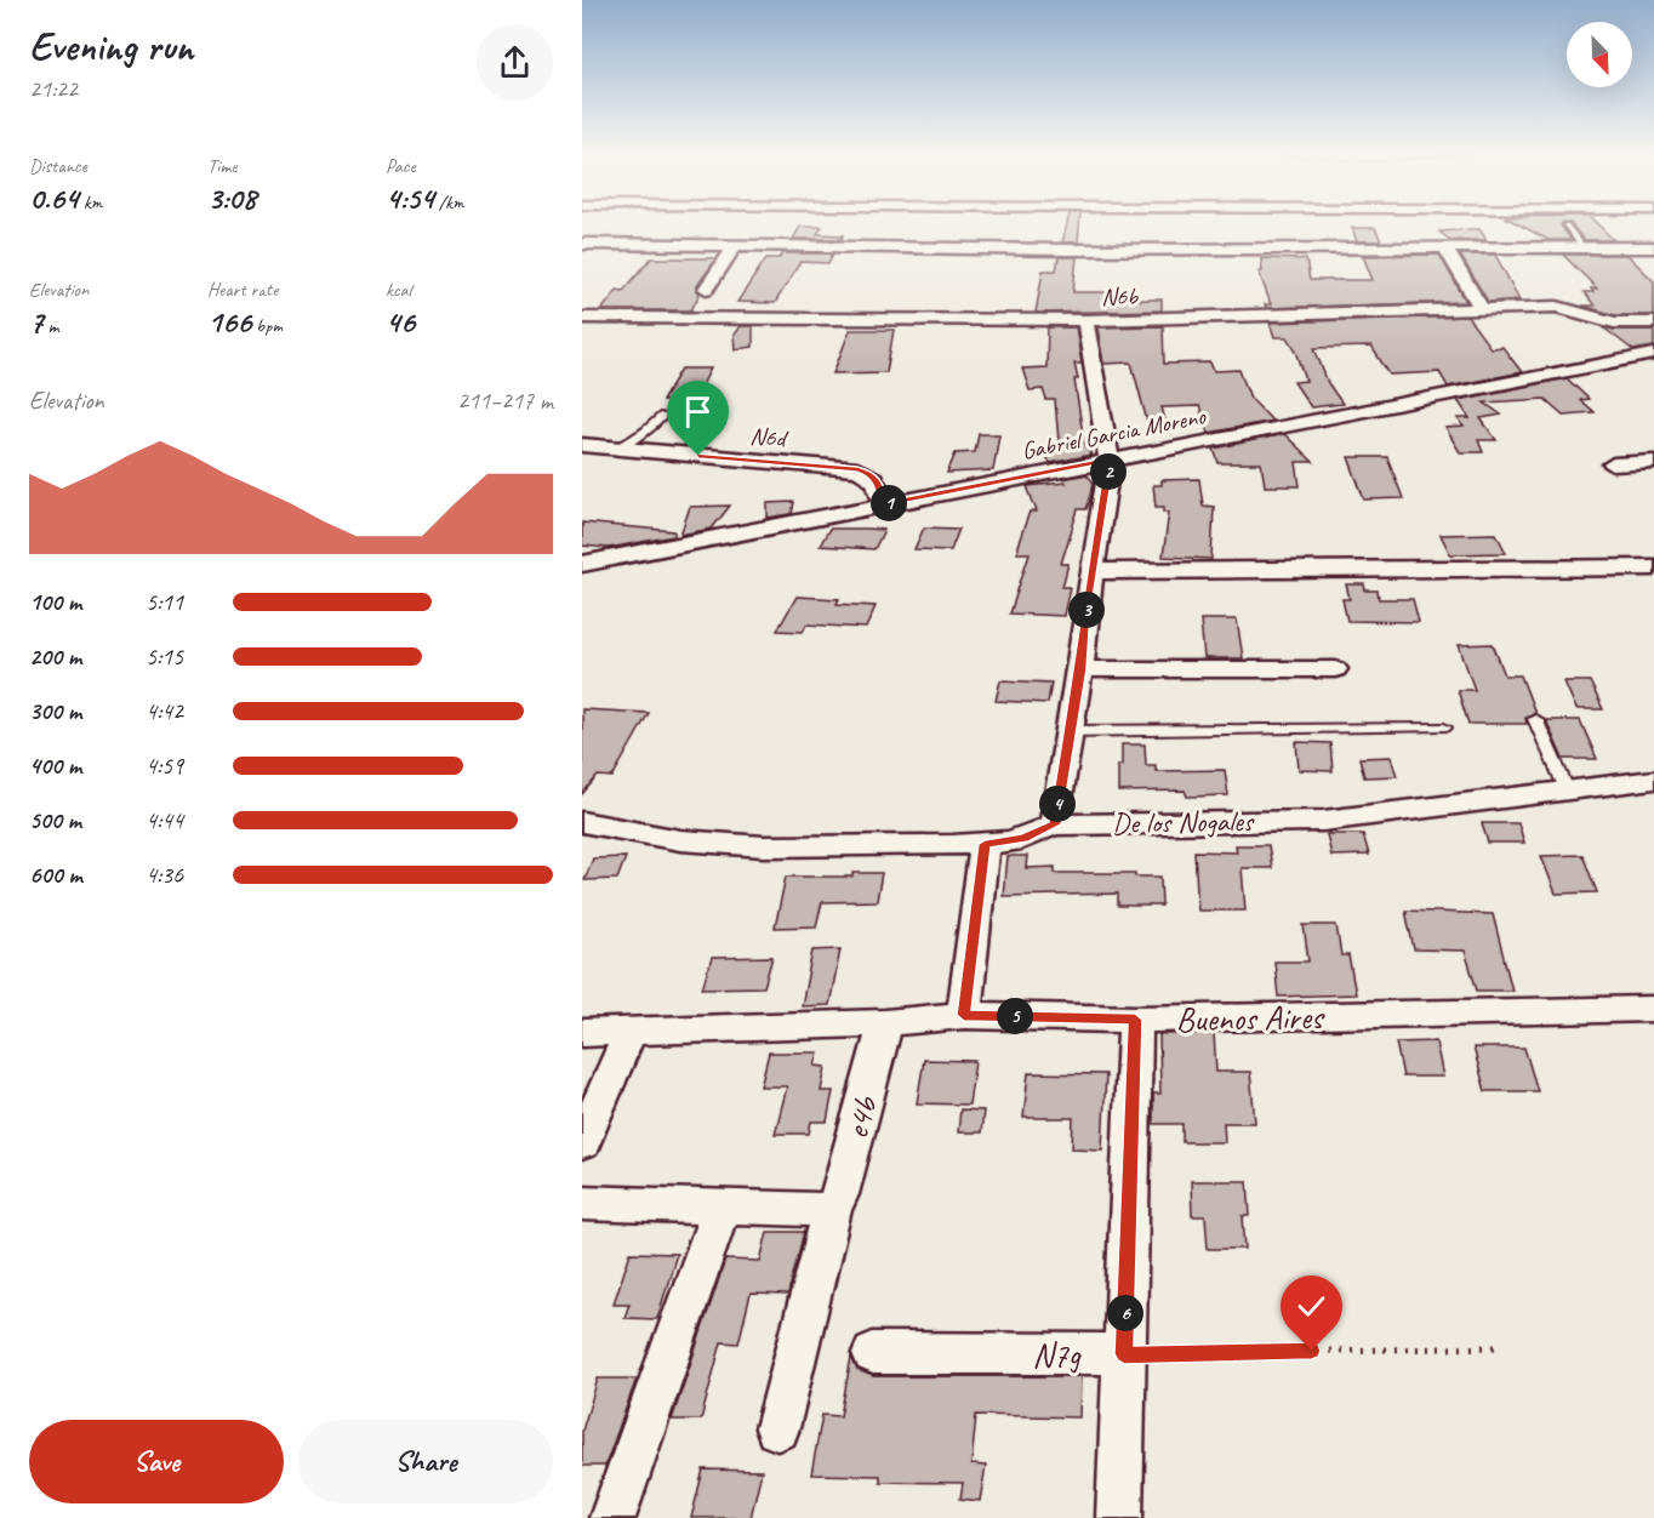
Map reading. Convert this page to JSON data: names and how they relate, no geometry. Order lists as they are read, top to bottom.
{
  "streets": {
    "street": [
      "N6b",
      "Gabriel Garcia Moreno",
      "N6d",
      "De los Nogales",
      "Buenos Aires",
      "e4b",
      "N7g"
    ]
  },
  "crossings": [
    ["Gabriel Garcia Moreno", "N6d"],
    ["Buenos Aires", "e4b"]
  ],
  "north": "bottom right",
  "page": {
    "heading": ["Evening run", "21:22"],
    "stats": [
      ["Distance", "0.64 km"],
      ["Time", "3:08"],
      ["Pace", "4:54 /km"],
      ["Elevation", "7 m"],
      ["Heart rate", "166 bpm"],
      ["kcal", "46"]
    ],
    "chart": ["Elevation", "211–217 m"],
    "pins": [
      "2",
      "1",
      "3",
      "4",
      "5",
      "6"
    ],
    "list": [
      {
        "name": "100 m",
        "note": "5:11"
      },
      {
        "name": "200 m",
        "note": "5:15"
      },
      {
        "name": "300 m",
        "note": "4:42"
      },
      {
        "name": "400 m",
        "note": "4:59"
      },
      {
        "name": "500 m",
        "note": "4:44"
      },
      {
        "name": "600 m",
        "note": "4:36"
      }
    ],
    "buttons": ["Save", "Share"]
  }
}
